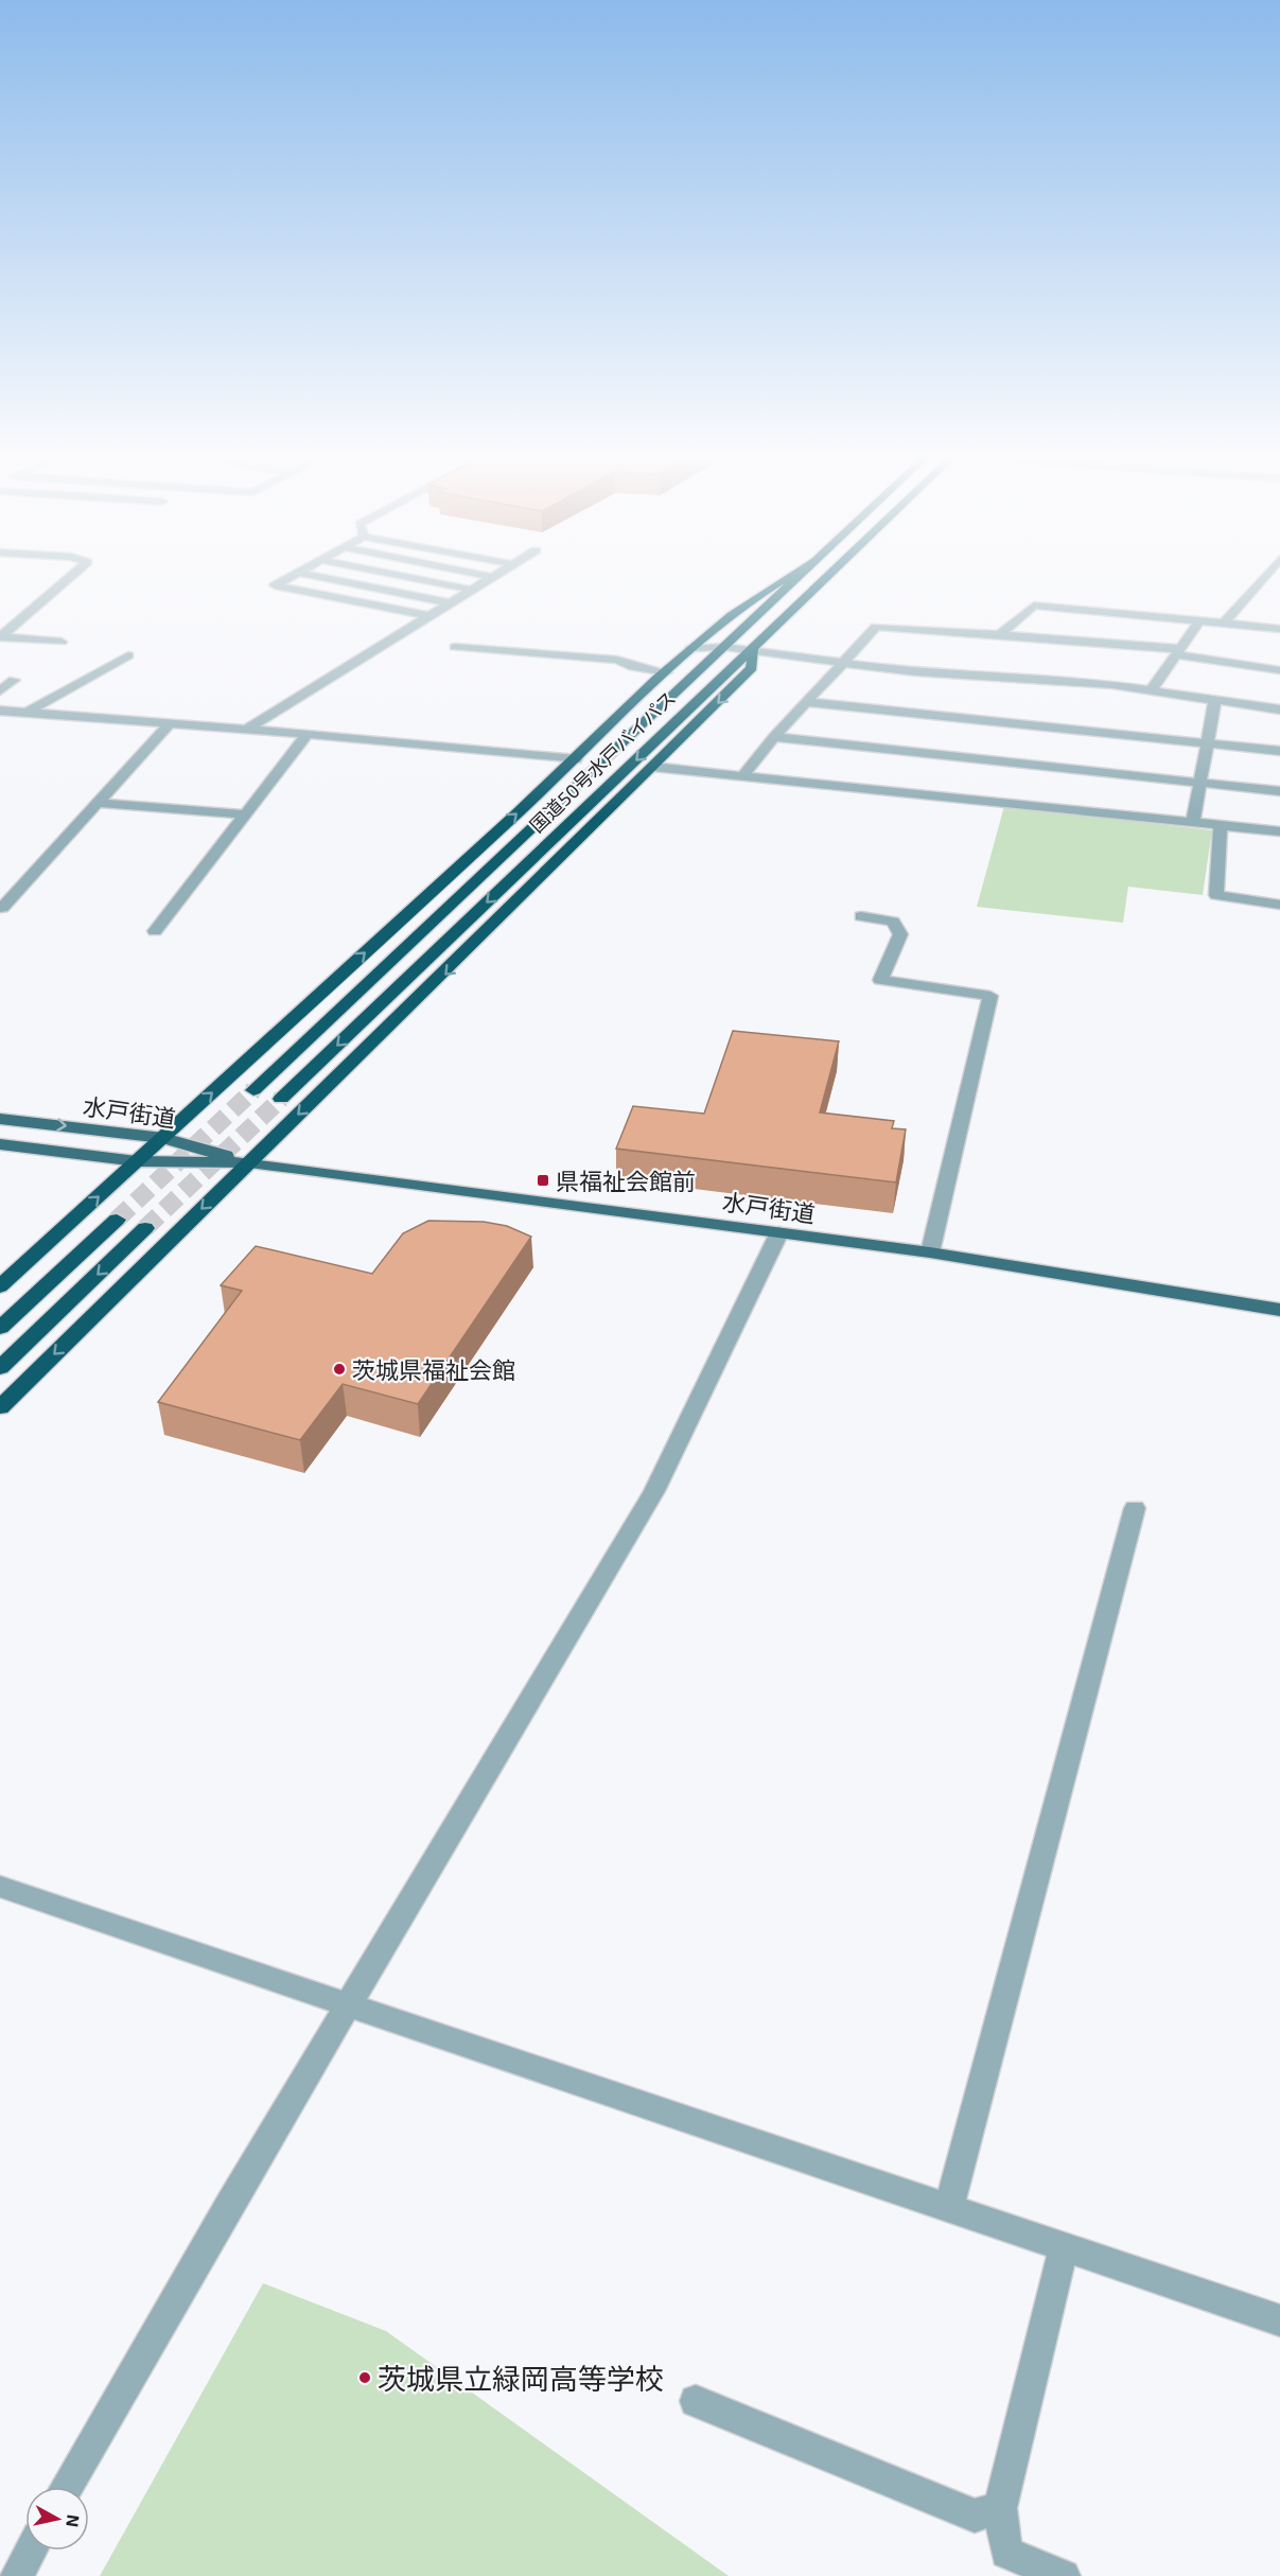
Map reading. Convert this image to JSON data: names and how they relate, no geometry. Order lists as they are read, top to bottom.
{
  "streets": {
    "highway": ["国道50号水戸バイパス"],
    "main road": ["水戸街道"]
  },
  "places": {
    "transit": ["県福祉会館前"],
    "other": ["茨城県福祉会館", "茨城県立緑岡高等学校"]
  },
  "north": "right"
}
